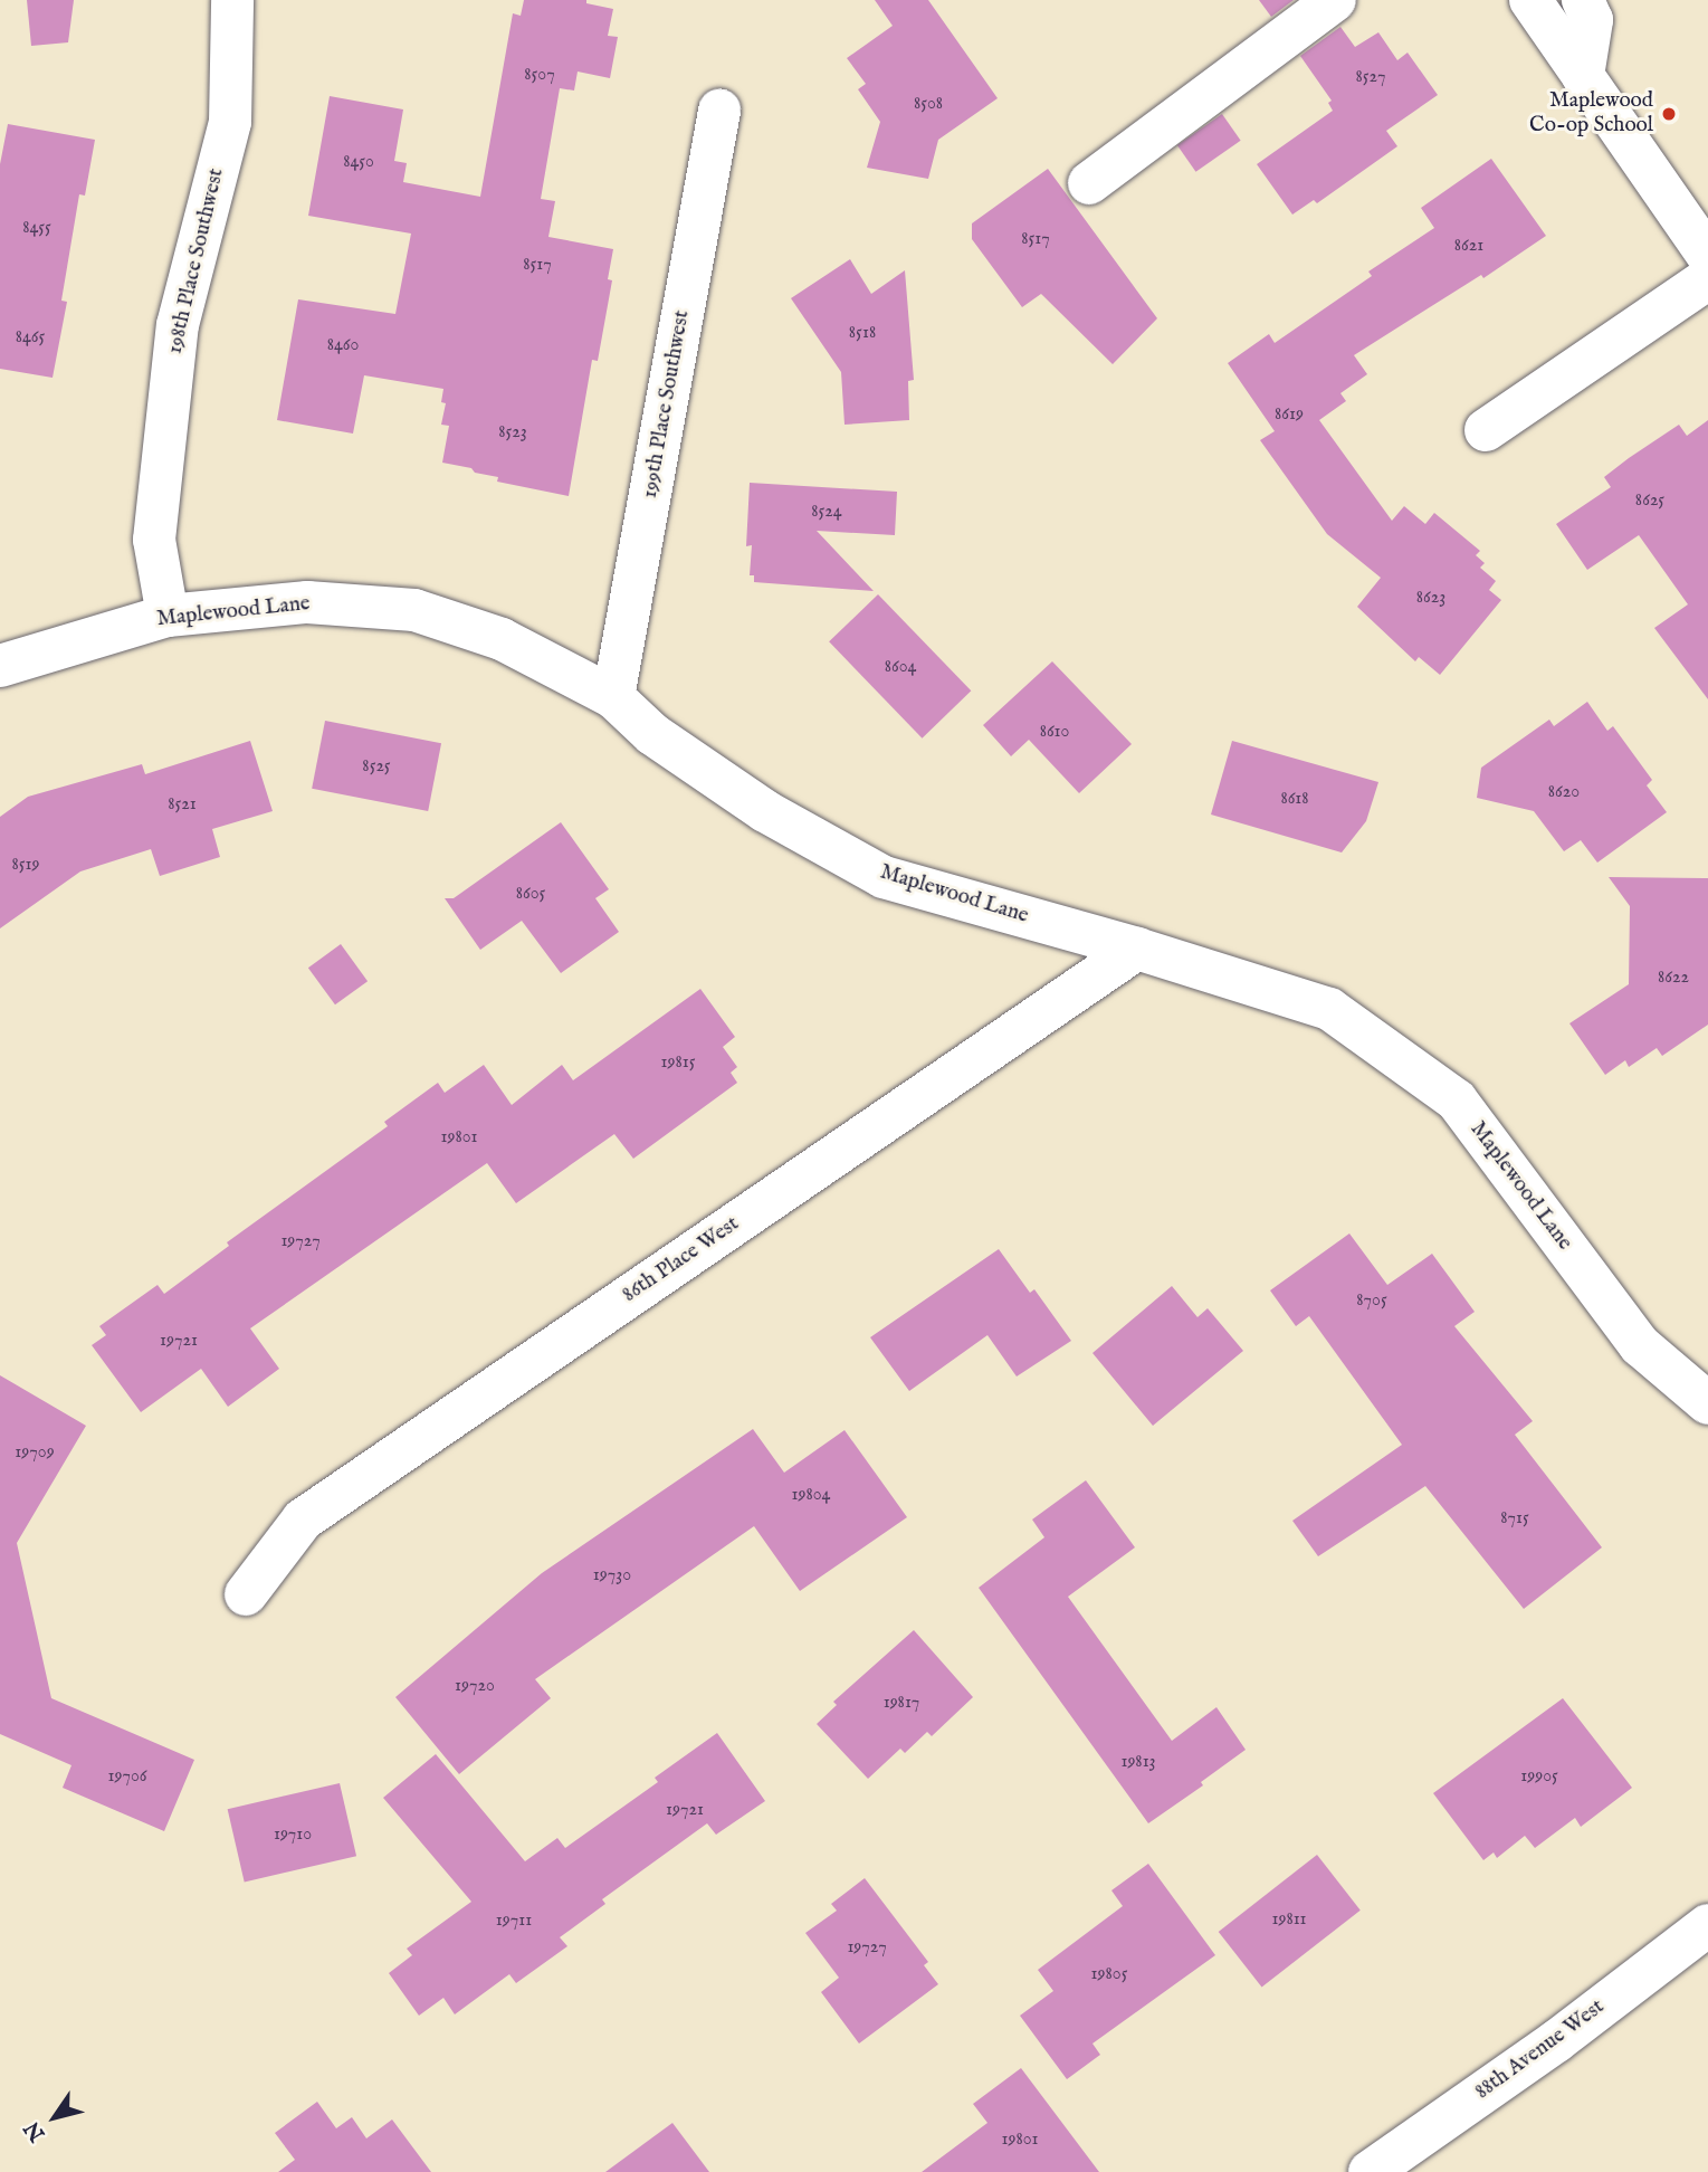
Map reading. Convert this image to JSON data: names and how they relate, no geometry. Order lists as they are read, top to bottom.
{
  "streets": {
    "street": [
      "198th Place Southwest",
      "199th Place Southwest",
      "Maplewood Lane",
      "86th Place West",
      "88th Avenue West"
    ]
  },
  "crossings": [
    ["198th Place Southwest", "Maplewood Lane"],
    ["199th Place Southwest", "Maplewood Lane"],
    ["Maplewood Lane", "86th Place West"]
  ],
  "places": ["Maplewood Co-op School"],
  "house_numbers": [
    "8507",
    "8527",
    "8508",
    "8450",
    "8455",
    "8517",
    "8621",
    "8517",
    "8518",
    "8465",
    "8460",
    "8619",
    "8523",
    "8625",
    "8524",
    "8623",
    "8604",
    "8610",
    "8525",
    "8620",
    "8618",
    "8521",
    "8519",
    "8605",
    "8622",
    "19815",
    "19801",
    "19727",
    "8705",
    "19721",
    "19709",
    "19804",
    "8715",
    "19730",
    "19720",
    "19817",
    "19813",
    "19706",
    "19905",
    "19721",
    "19710",
    "19811",
    "19711",
    "19727",
    "19805",
    "19801"
  ],
  "north": "bottom left"
}
